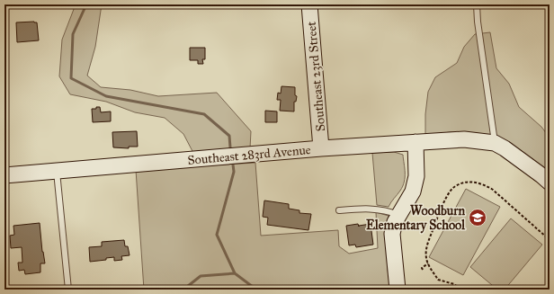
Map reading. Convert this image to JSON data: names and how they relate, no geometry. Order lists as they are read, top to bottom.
{
  "streets": {
    "street": ["Southeast 23rd Street", "Southeast 283rd Avenue"]
  },
  "crossings": [
    ["Southeast 23rd Street", "Southeast 283rd Avenue"]
  ],
  "places": {
    "school or university": ["Woodburn Elementary School"]
  }
}
